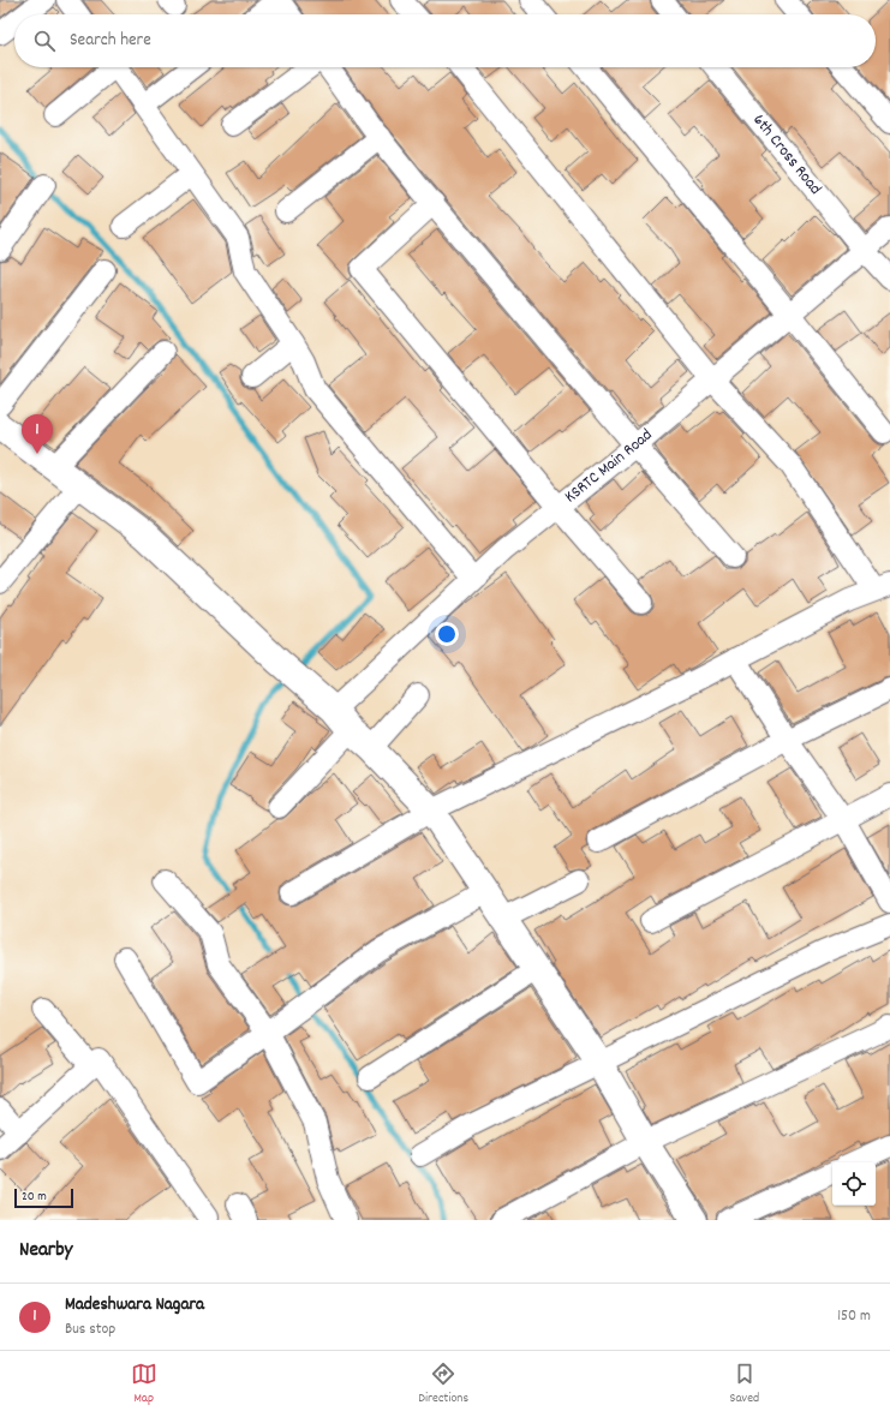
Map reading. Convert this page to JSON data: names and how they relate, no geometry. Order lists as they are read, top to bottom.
{
  "streets": {
    "street": ["6th Cross Road", "KSRTC Main Road"]
  },
  "crossings": [
    ["6th Cross Road", "KSRTC Main Road"]
  ],
  "scale_bar": "20 m",
  "page": {
    "search": "Search here",
    "pins": "1",
    "scale": "20 m",
    "heading": "Nearby",
    "list": [
      {
        "mark": "1",
        "name": "Madeshwara Nagara",
        "note": "Bus stop",
        "value": "150 m"
      }
    ],
    "nav": ["Map", "Directions", "Saved"]
  }
}
